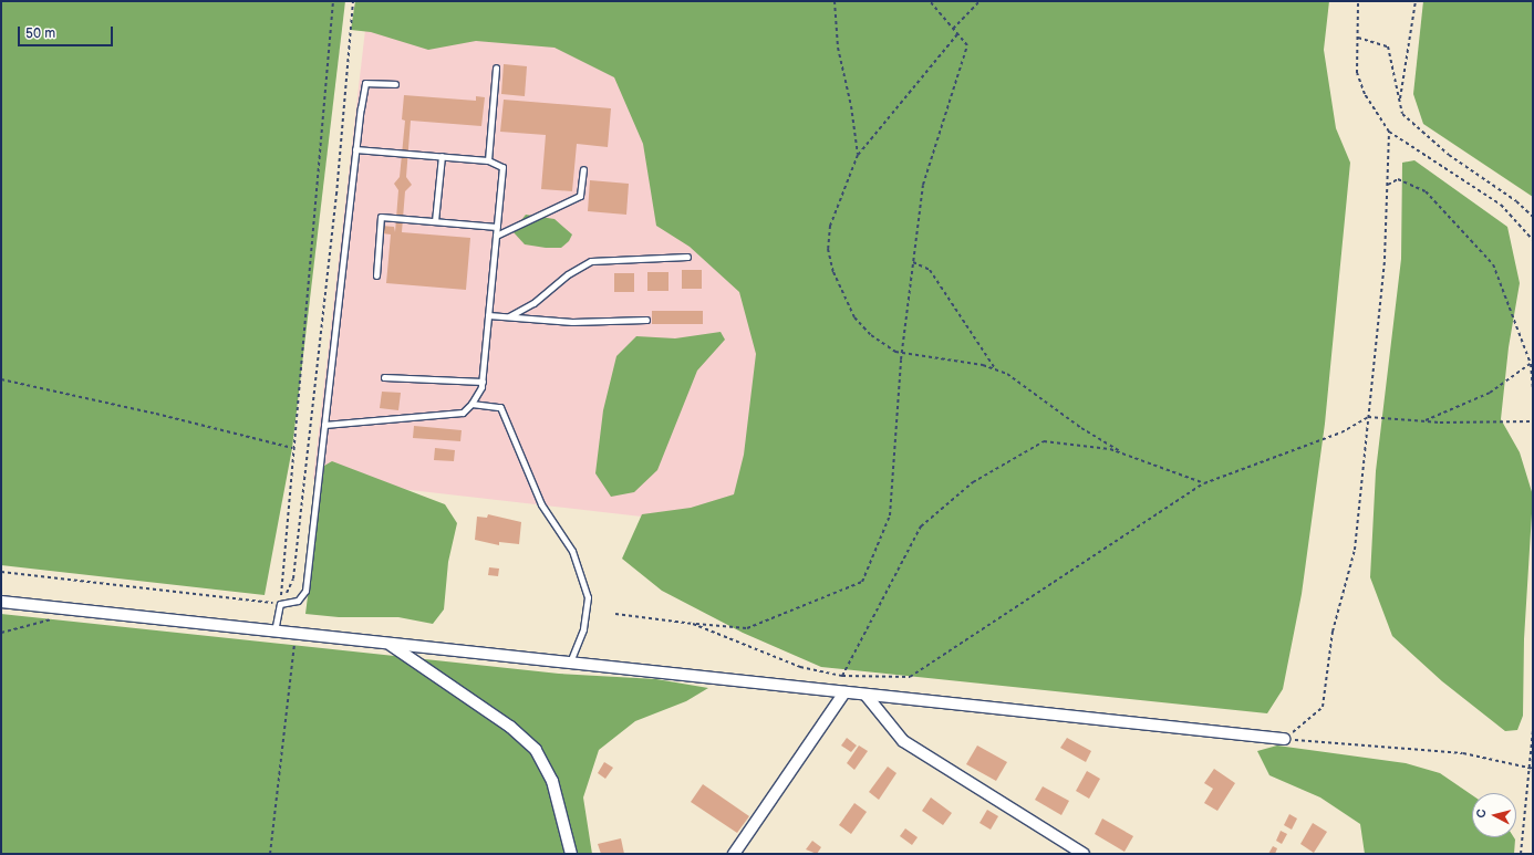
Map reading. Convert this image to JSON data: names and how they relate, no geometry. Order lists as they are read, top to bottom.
{
  "scale_bar": "50 m",
  "north": "left"
}
